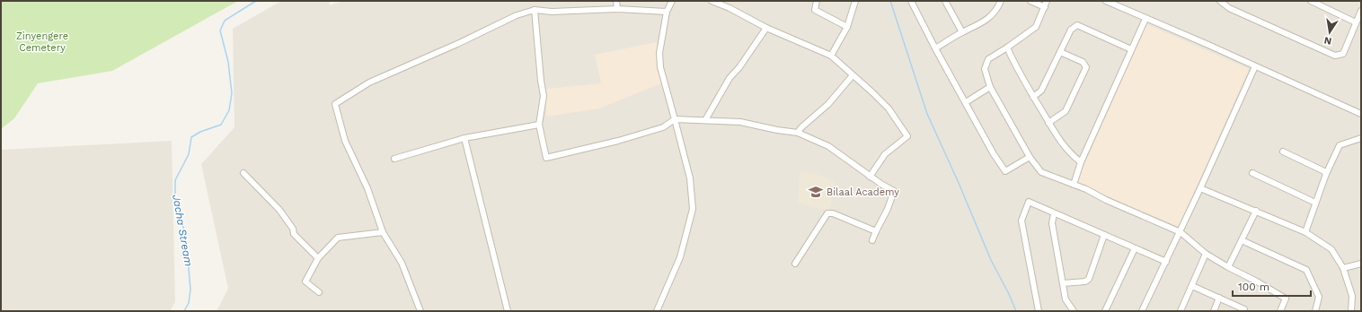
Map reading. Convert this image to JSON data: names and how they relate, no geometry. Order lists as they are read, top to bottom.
{
  "water": ["Jacha Stream"],
  "parks": ["Zinyengere Cemetery"],
  "places": {
    "school or university": ["Bilaal Academy"]
  },
  "scale_bar": "100 m",
  "north": "bottom"
}
